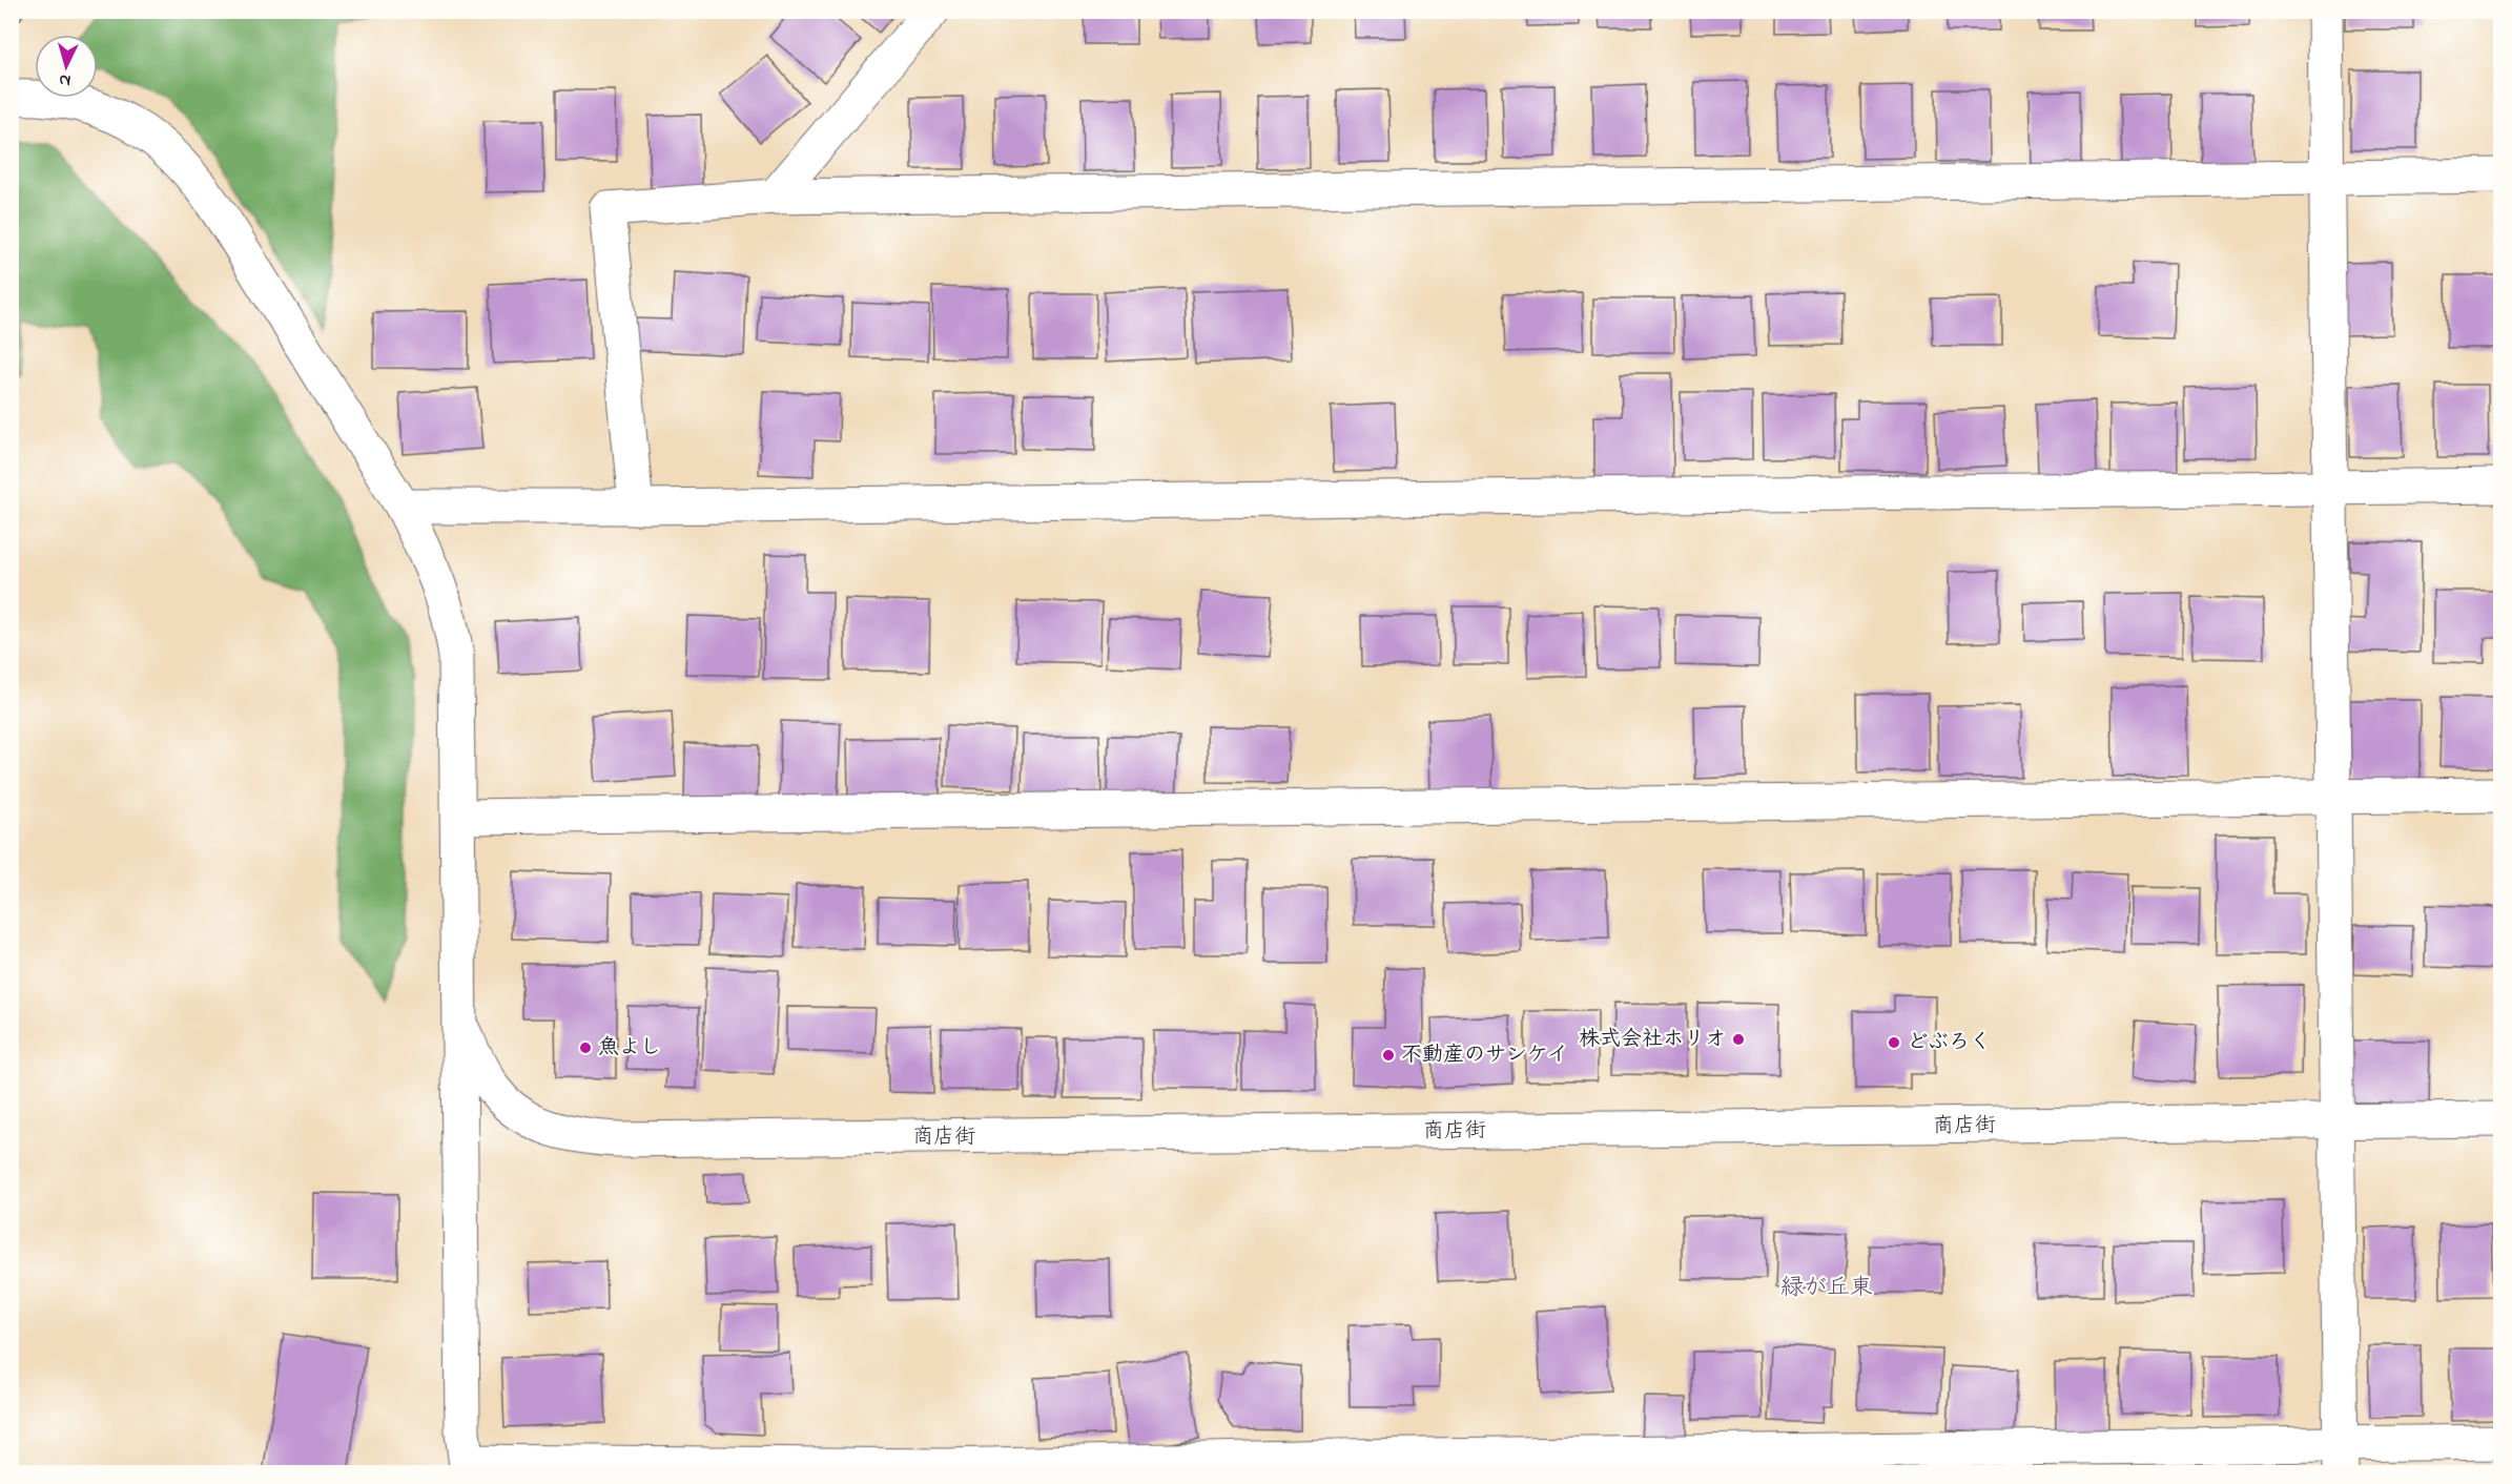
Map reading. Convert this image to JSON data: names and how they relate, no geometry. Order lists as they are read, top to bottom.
{
  "streets": {
    "street": ["商店街"]
  },
  "districts": ["緑が丘東"],
  "places": [
    "株式会社ホリオ",
    "どぶろく",
    "魚よし",
    "不動産のサンケイ"
  ],
  "north": "bottom"
}
